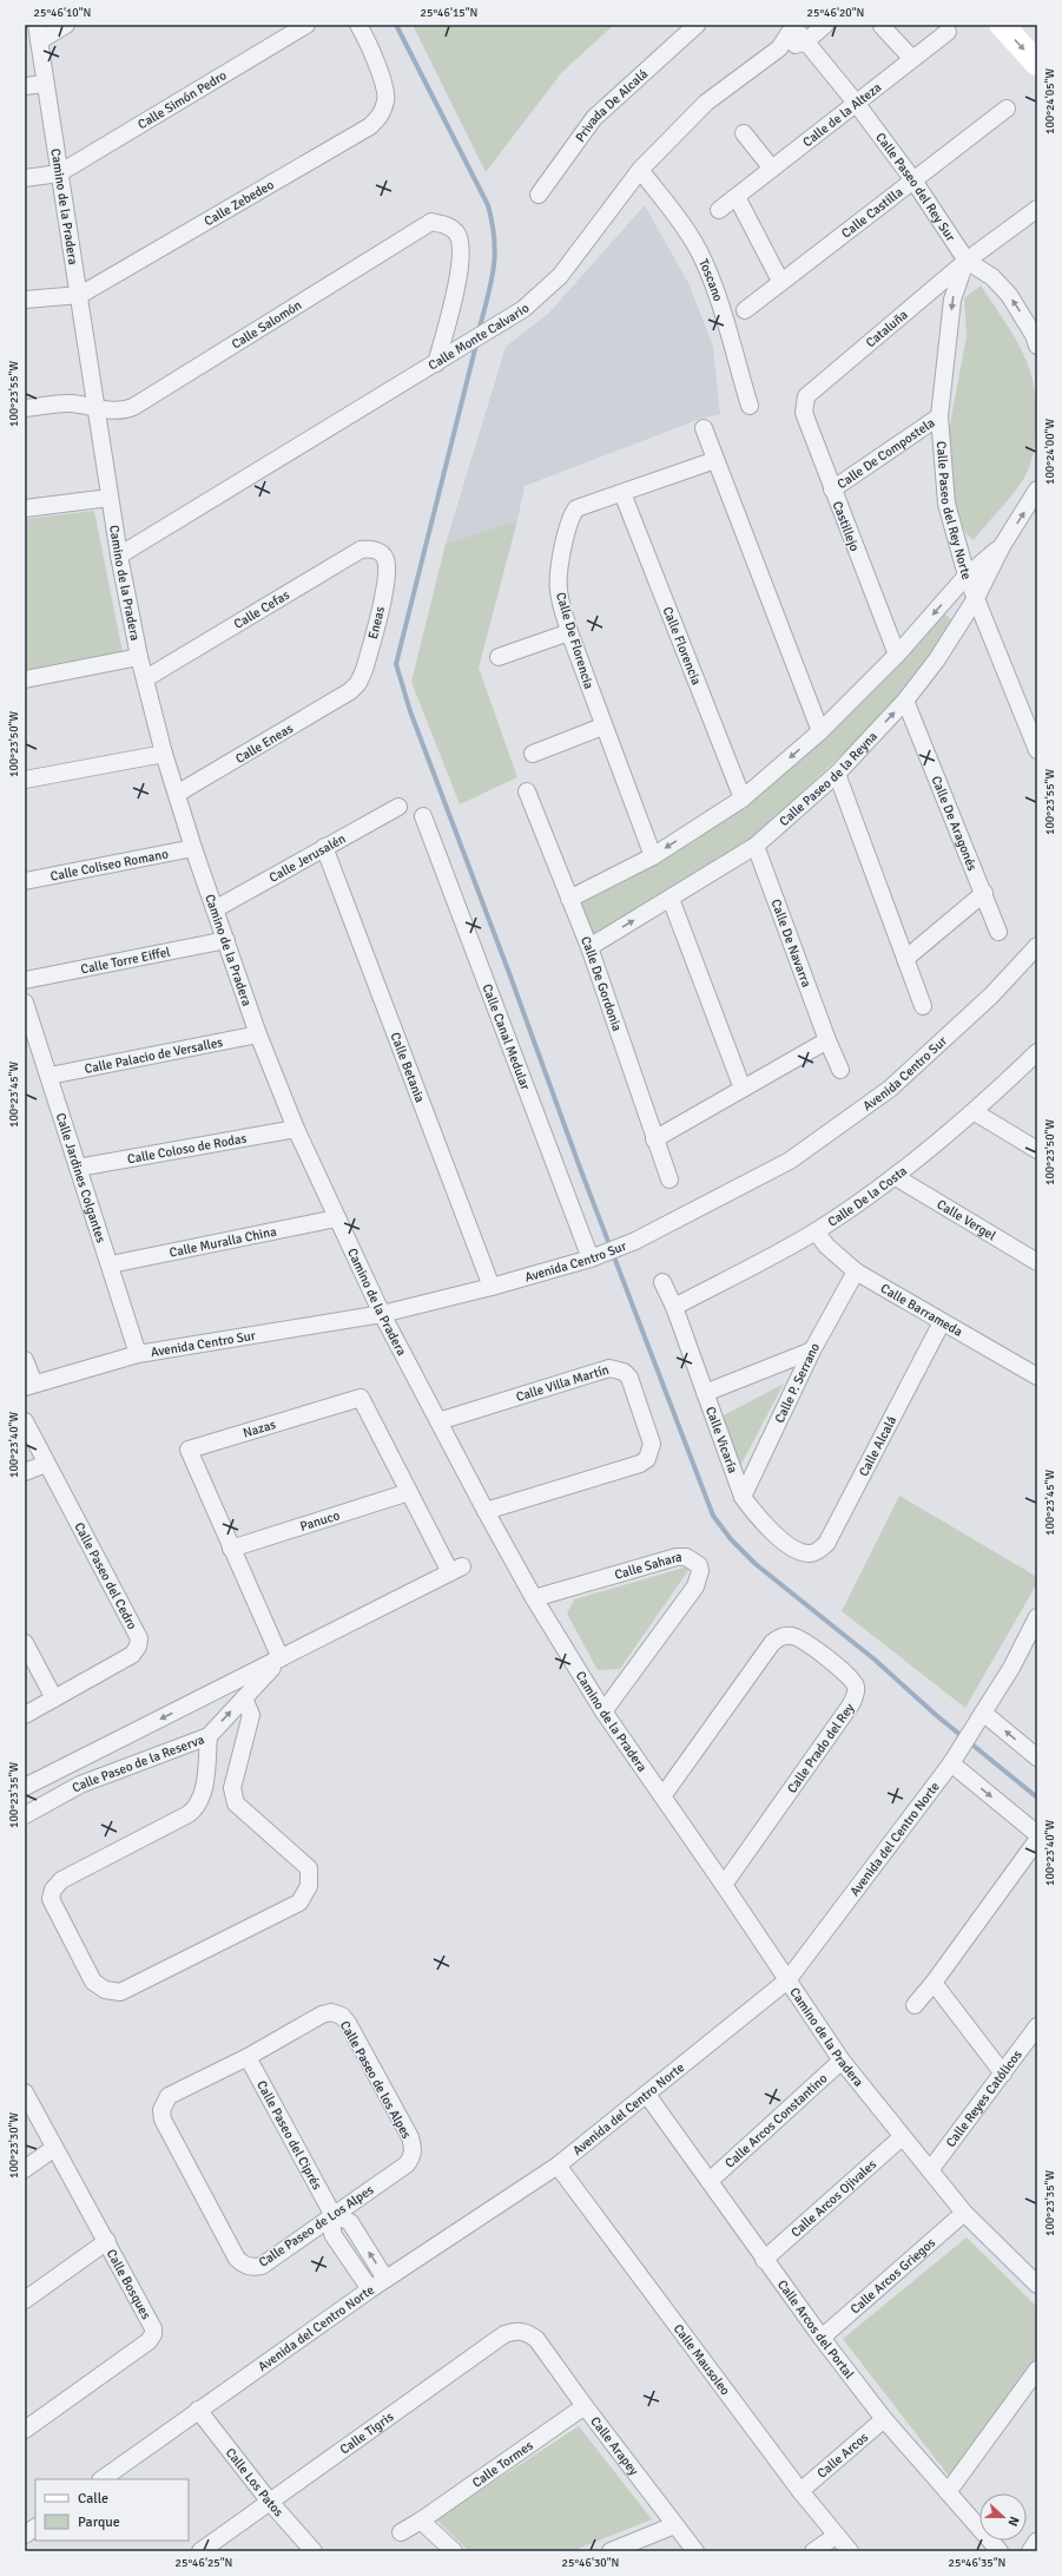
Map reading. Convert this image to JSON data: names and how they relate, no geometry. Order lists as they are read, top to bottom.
{
  "streets": {
    "street": [
      "Calle Simón Pedro",
      "Privada De Alcalá",
      "Calle de la Alteza",
      "Calle Paseo del Rey Sur",
      "Calle Zebedeo",
      "Camino de la Pradera",
      "Calle Castilla",
      "Toscano",
      "Calle Salomón",
      "Cataluña",
      "Calle Monte Calvario",
      "Calle De Compostela",
      "Calle Paseo del Rey Norte",
      "Castillejo",
      "Calle Cefas",
      "Eneas",
      "Calle De Florencia",
      "Calle Florencia",
      "Calle Eneas",
      "Calle Paseo de la Reyna",
      "Calle De Aragonés",
      "Calle Jerusalén",
      "Calle Coliseo Romano",
      "Calle De Navarra",
      "Calle Torre Eiffel",
      "Calle De Gordonia",
      "Calle Canal Medular",
      "Calle Palacio de Versalles",
      "Calle Betania",
      "Avenida Centro Sur",
      "Calle Coloso de Rodas",
      "Calle Jardines Colgantes",
      "Calle De la Costa",
      "Calle Vergel",
      "Calle Muralla China",
      "Calle Barrameda",
      "Calle Villa Martín",
      "Calle P. Serrano",
      "Nazas",
      "Calle Vicaría",
      "Calle Alcalá",
      "Panuco",
      "Calle Sahara",
      "Calle Paseo del Cedro",
      "Calle Prado del Rey",
      "Calle Paseo de la Reserva",
      "Avenida del Centro Norte",
      "Calle Paseo de los Alpes",
      "Calle Reyes Católicos",
      "Calle Arcos Constantino",
      "Calle Paseo del Ciprés",
      "Calle Arcos Ojivales",
      "Calle Paseo de Los Alpes",
      "Calle Arcos Griegos",
      "Calle Bosques",
      "Calle Arcos del Portal",
      "Calle Mausoleo",
      "Calle Tigris",
      "Calle Arapey",
      "Calle Arcos",
      "Calle Tormes",
      "Calle Los Patos"
    ]
  },
  "crossings": [
    ["Calle Simón Pedro", "Camino de la Pradera"],
    ["Calle de la Alteza", "Calle Paseo del Rey Sur"],
    ["Calle Paseo del Rey Sur", "Calle Castilla"],
    ["Calle Paseo del Rey Sur", "Cataluña"],
    ["Calle Paseo del Rey Sur", "Calle Monte Calvario"],
    ["Calle Paseo del Rey Sur", "Calle Paseo del Rey Norte"],
    ["Calle Zebedeo", "Camino de la Pradera"],
    ["Camino de la Pradera", "Calle Salomón"],
    ["Camino de la Pradera", "Calle Monte Calvario"],
    ["Camino de la Pradera", "Calle Cefas"],
    ["Camino de la Pradera", "Calle Eneas"],
    ["Camino de la Pradera", "Calle Jerusalén"],
    ["Camino de la Pradera", "Calle Coliseo Romano"],
    ["Camino de la Pradera", "Calle Torre Eiffel"],
    ["Camino de la Pradera", "Calle Palacio de Versalles"],
    ["Camino de la Pradera", "Avenida Centro Sur"],
    ["Camino de la Pradera", "Calle Coloso de Rodas"],
    ["Camino de la Pradera", "Calle Muralla China"],
    ["Camino de la Pradera", "Calle Villa Martín"],
    ["Camino de la Pradera", "Calle Sahara"],
    ["Camino de la Pradera", "Calle Prado del Rey"],
    ["Camino de la Pradera", "Avenida del Centro Norte"],
    ["Camino de la Pradera", "Calle Reyes Católicos"],
    ["Camino de la Pradera", "Calle Arcos Constantino"],
    ["Camino de la Pradera", "Calle Arcos Ojivales"],
    ["Camino de la Pradera", "Calle Arcos Griegos"],
    ["Toscano", "Calle Monte Calvario"],
    ["Calle Salomón", "Calle Monte Calvario"],
    ["Cataluña", "Calle Paseo del Rey Norte"],
    ["Cataluña", "Castillejo"],
    ["Calle De Compostela", "Calle Paseo del Rey Norte"],
    ["Calle De Compostela", "Castillejo"],
    ["Calle Paseo del Rey Norte", "Calle Paseo de la Reyna"],
    ["Castillejo", "Calle Paseo de la Reyna"],
    ["Calle Cefas", "Eneas"],
    ["Eneas", "Calle Eneas"],
    ["Calle De Florencia", "Calle Florencia"],
    ["Calle De Florencia", "Calle Paseo de la Reyna"],
    ["Calle Florencia", "Calle Paseo de la Reyna"],
    ["Calle Paseo de la Reyna", "Calle De Aragonés"],
    ["Calle Paseo de la Reyna", "Calle De Navarra"],
    ["Calle Paseo de la Reyna", "Calle De Gordonia"],
    ["Calle Jerusalén", "Calle Betania"],
    ["Calle Canal Medular", "Avenida Centro Sur"],
    ["Calle Palacio de Versalles", "Calle Jardines Colgantes"],
    ["Calle Betania", "Avenida Centro Sur"],
    ["Avenida Centro Sur", "Calle Jardines Colgantes"],
    ["Calle Coloso de Rodas", "Calle Jardines Colgantes"],
    ["Calle Jardines Colgantes", "Calle Muralla China"],
    ["Calle De la Costa", "Calle Vergel"],
    ["Calle De la Costa", "Calle Barrameda"],
    ["Calle De la Costa", "Calle Vicaría"],
    ["Calle Barrameda", "Calle P. Serrano"],
    ["Calle Barrameda", "Calle Alcalá"],
    ["Calle P. Serrano", "Calle Vicaría"],
    ["Nazas", "Panuco"],
    ["Nazas", "Calle Paseo de la Reserva"],
    ["Calle Vicaría", "Calle Alcalá"],
    ["Avenida del Centro Norte", "Calle Arcos del Portal"],
    ["Avenida del Centro Norte", "Calle Mausoleo"],
    ["Avenida del Centro Norte", "Calle Los Patos"],
    ["Calle Paseo de los Alpes", "Calle Paseo del Ciprés"],
    ["Calle Paseo de los Alpes", "Calle Paseo de Los Alpes"],
    ["Calle Arcos Constantino", "Calle Arcos del Portal"],
    ["Calle Paseo del Ciprés", "Calle Paseo de Los Alpes"],
    ["Calle Arcos Ojivales", "Calle Arcos del Portal"],
    ["Calle Arcos Griegos", "Calle Arcos del Portal"],
    ["Calle Arcos del Portal", "Calle Arcos"],
    ["Calle Mausoleo", "Calle Arcos"],
    ["Calle Tigris", "Calle Arapey"],
    ["Calle Tigris", "Calle Los Patos"],
    ["Calle Arapey", "Calle Tormes"]
  ],
  "legend": ["Calle", "Parque"],
  "north": "right",
  "coordinates": [
    "25°46'10\"N",
    "25°46'15\"N",
    "25°46'20\"N",
    "100°24'05\"W",
    "100°23'55\"W",
    "100°24'00\"W",
    "100°23'50\"W",
    "100°23'45\"W",
    "100°23'40\"W",
    "100°23'35\"W",
    "100°23'30\"W",
    "25°46'25\"N",
    "25°46'30\"N",
    "25°46'35\"N"
  ]
}
